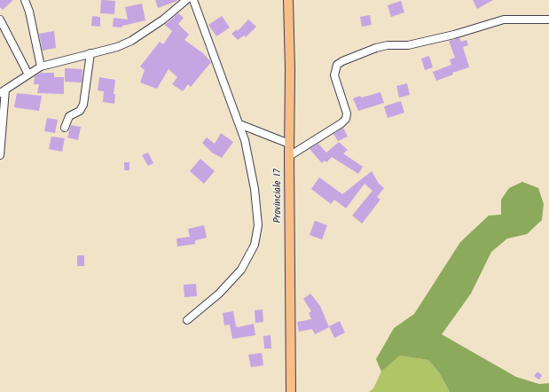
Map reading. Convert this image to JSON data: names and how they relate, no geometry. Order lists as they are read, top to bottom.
{
  "streets": {
    "main road": ["Provinciale 17"]
  }
}
